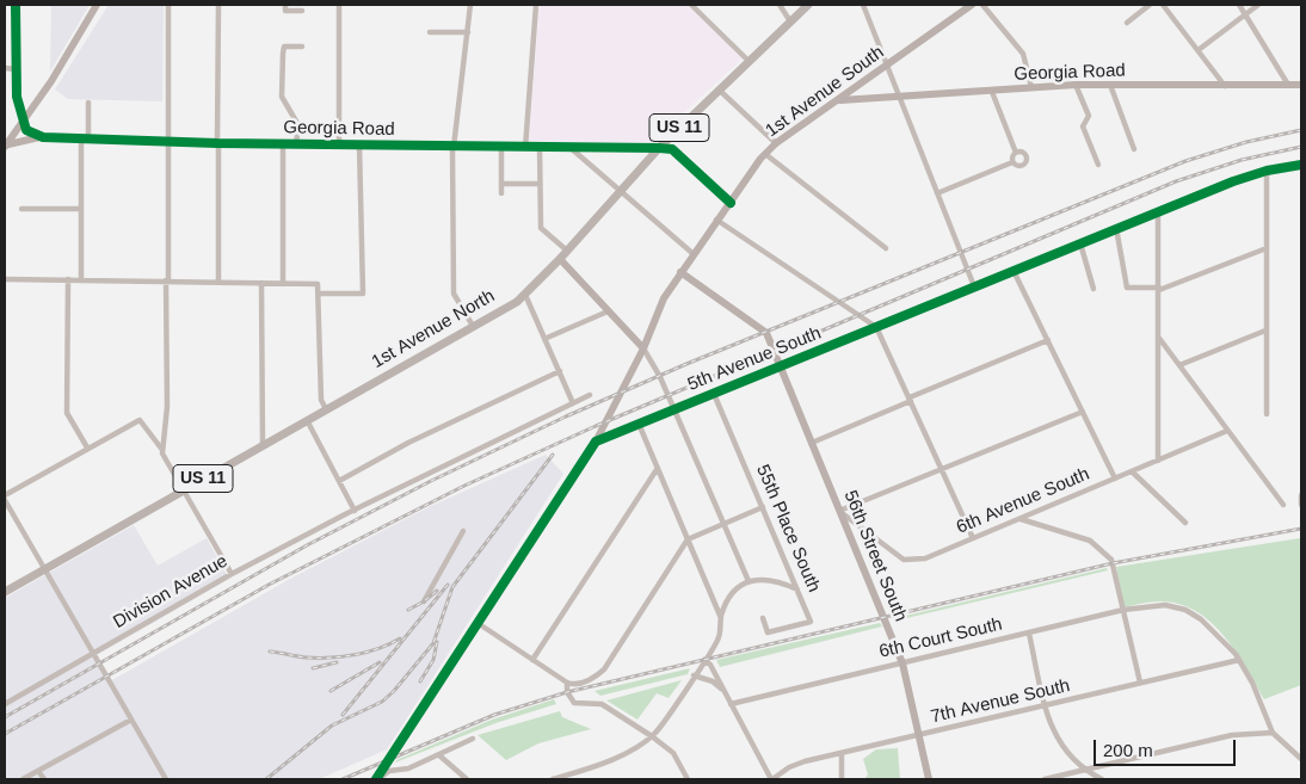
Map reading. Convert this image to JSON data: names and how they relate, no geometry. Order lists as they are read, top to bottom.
{
  "streets": {
    "main road": ["US 11", "1st Avenue North"],
    "street": [
      "Georgia Road",
      "1st Avenue South",
      "5th Avenue South",
      "6th Avenue South",
      "55th Place South",
      "56th Street South",
      "Division Avenue",
      "6th Court South",
      "7th Avenue South"
    ]
  },
  "crossings": [
    ["Georgia Road", "1st Avenue South"],
    ["Georgia Road", "1st Avenue North"],
    ["1st Avenue South", "5th Avenue South"],
    ["1st Avenue South", "56th Street South"],
    ["5th Avenue South", "55th Place South"],
    ["5th Avenue South", "56th Street South"],
    ["6th Avenue South", "56th Street South"],
    ["56th Street South", "6th Court South"],
    ["56th Street South", "7th Avenue South"],
    ["6th Court South", "7th Avenue South"]
  ],
  "scale_bar": "200 m"
}
